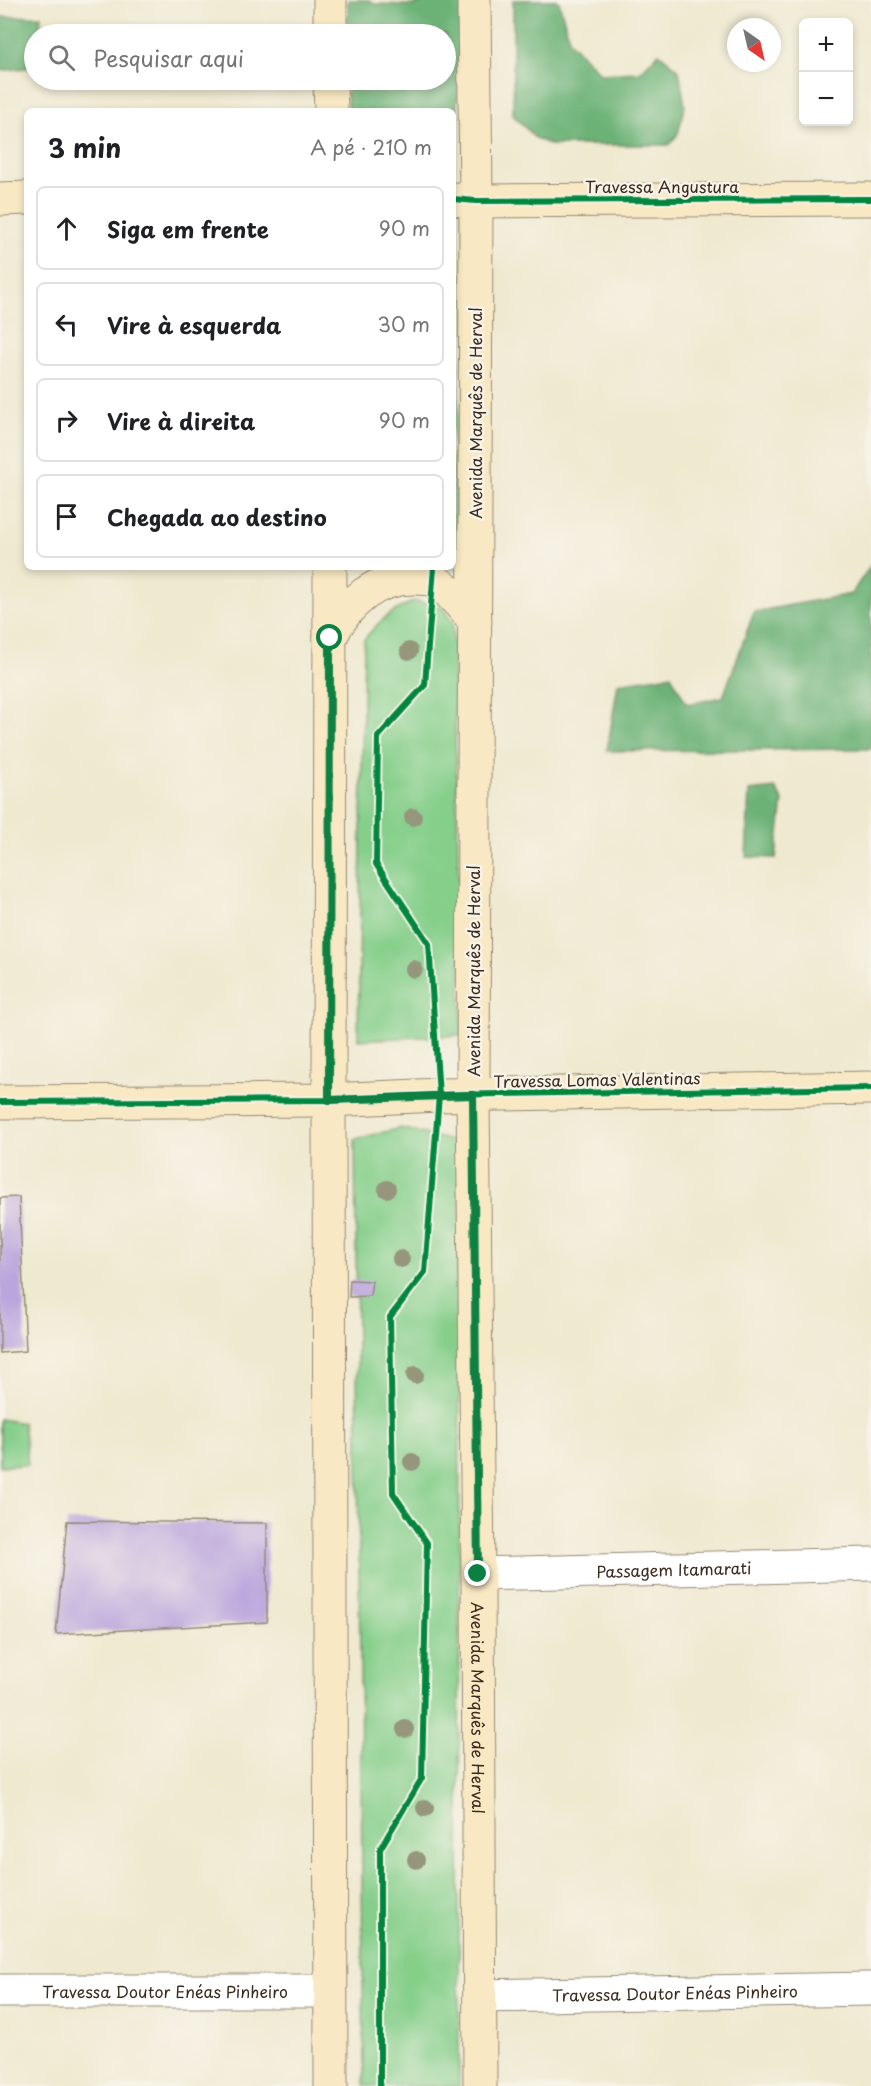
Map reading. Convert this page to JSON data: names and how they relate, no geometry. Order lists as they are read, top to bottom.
{
  "streets": {
    "main road": ["Travessa Angustura", "Avenida Marquês de Herval", "Travessa Lomas Valentinas"],
    "street": ["Passagem Itamarati", "Travessa Doutor Enéas Pinheiro"]
  },
  "crossings": [
    ["Travessa Angustura", "Avenida Marquês de Herval"],
    ["Avenida Marquês de Herval", "Travessa Lomas Valentinas"],
    ["Avenida Marquês de Herval", "Passagem Itamarati"],
    ["Avenida Marquês de Herval", "Travessa Doutor Enéas Pinheiro"]
  ],
  "north": "bottom right",
  "page": {
    "map_buttons": ["+", "−"],
    "search": "Pesquisar aqui",
    "heading": ["3 min", "A pé · 210 m"],
    "list": [
      ["Siga em frente", "90 m"],
      ["Vire à esquerda", "30 m"],
      ["Vire à direita", "90 m"],
      "Chegada ao destino"
    ]
  }
}
